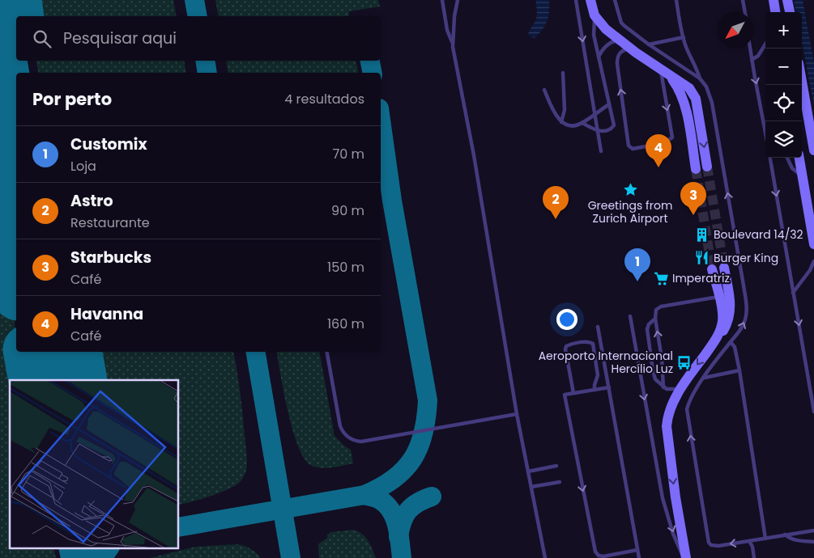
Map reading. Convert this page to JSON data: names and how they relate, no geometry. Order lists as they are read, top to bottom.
{
  "places": {
    "place": ["Greetings from Zurich Airport"],
    "building": ["Boulevard 14/32"],
    "restaurant": ["Burger King"],
    "supermarket": ["Imperatriz"],
    "bus stop": ["Aeroporto Internacional Hercílio Luz"]
  },
  "north": "bottom left",
  "page": {
    "map_buttons": ["+", "−"],
    "search": "Pesquisar aqui",
    "heading": ["Por perto", "4 resultados"],
    "list": [
      {
        "mark": "1",
        "name": "Customix",
        "note": "Loja",
        "value": "70 m"
      },
      {
        "mark": "2",
        "name": "Astro",
        "note": "Restaurante",
        "value": "90 m"
      },
      {
        "mark": "3",
        "name": "Starbucks",
        "note": "Café",
        "value": "150 m"
      },
      {
        "mark": "4",
        "name": "Havanna",
        "note": "Café",
        "value": "160 m"
      }
    ],
    "pins": [
      "4",
      "3",
      "2",
      "1"
    ]
  }
}
